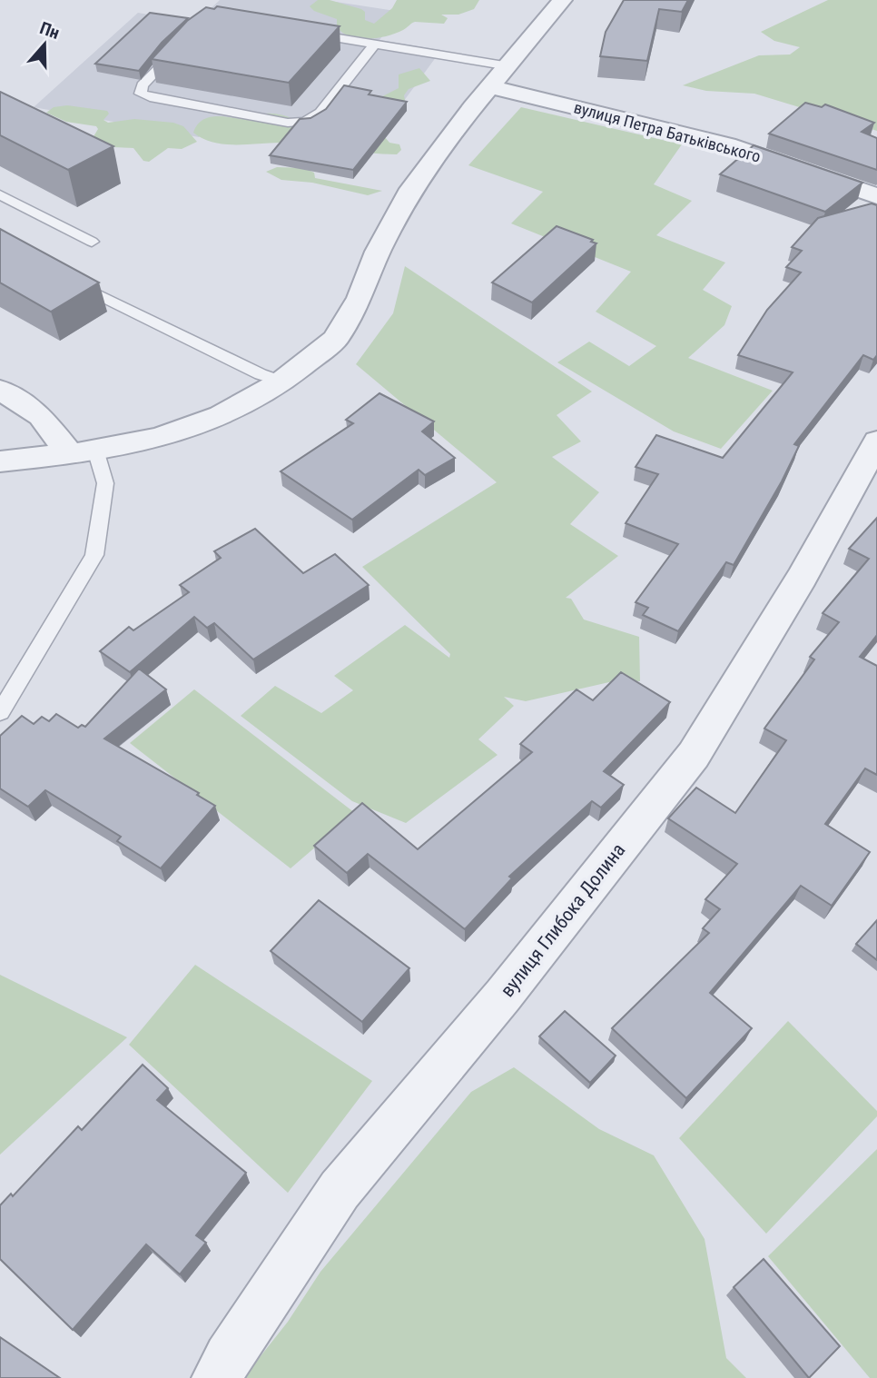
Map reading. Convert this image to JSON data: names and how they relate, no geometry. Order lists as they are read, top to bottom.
{
  "streets": {
    "street": ["вулиця Петра Батьківського", "вулиця Глибока Долина"]
  },
  "north": "top"
}
